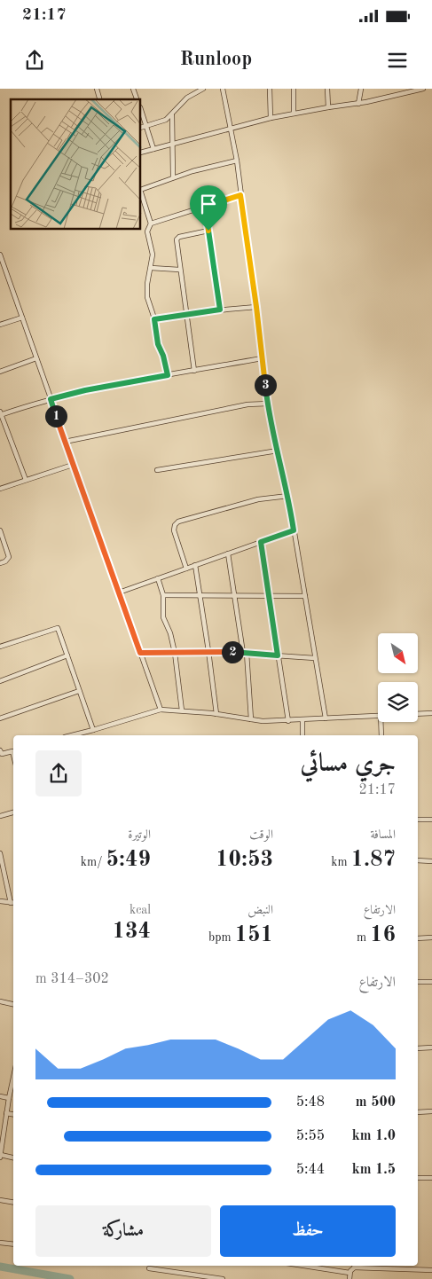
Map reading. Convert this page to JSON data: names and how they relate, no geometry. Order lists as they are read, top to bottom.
{
  "north": "bottom right",
  "page": {
    "status": "21:17",
    "header": "Runloop",
    "pins": ["3", "1", "2"],
    "heading": ["جري مسائي", "21:17"],
    "stats": [
      ["المسافة", "1.87 km"],
      ["الوقت", "10:53"],
      ["الوتيرة", "5:49 /km"],
      ["الارتفاع", "16 m"],
      ["النبض", "151 bpm"],
      ["kcal", "134"]
    ],
    "chart": ["الارتفاع", "302–314 m"],
    "list": [
      {
        "name": "500 m",
        "note": "5:48"
      },
      {
        "name": "1.0 km",
        "note": "5:55"
      },
      {
        "name": "1.5 km",
        "note": "5:44"
      }
    ],
    "buttons": ["حفظ", "مشاركة"]
  }
}
